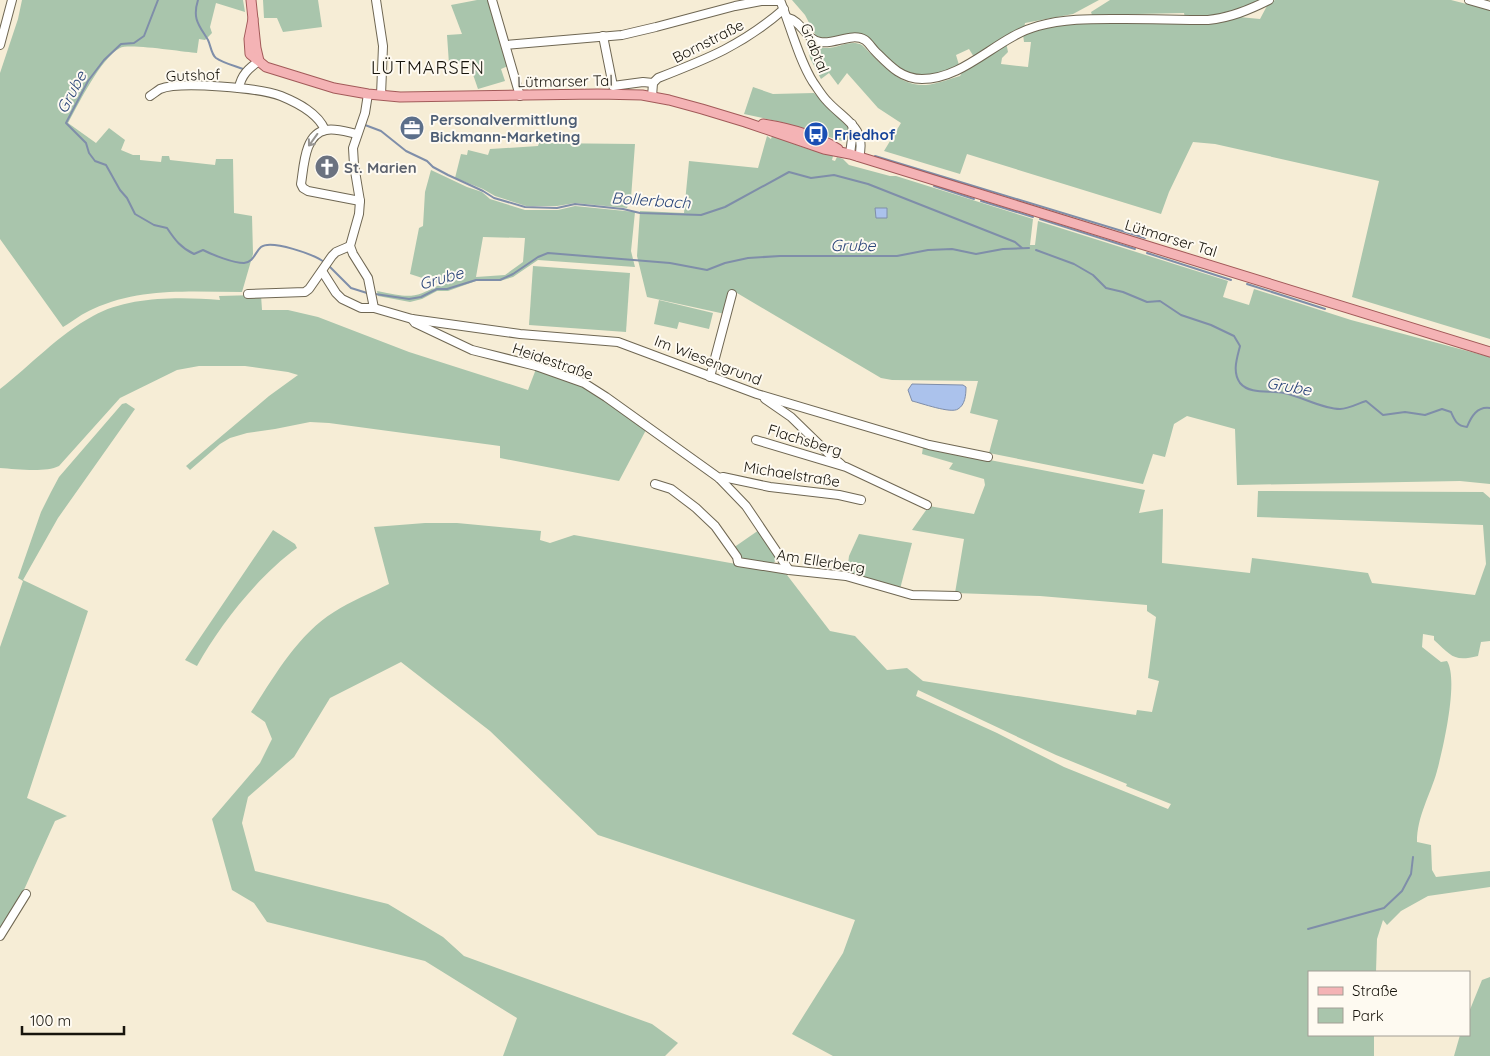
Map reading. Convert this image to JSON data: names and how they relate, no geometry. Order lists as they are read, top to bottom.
{
  "streets": {
    "main road": ["Lütmarser Tal"],
    "street": [
      "Bornstraße",
      "Grabtal",
      "Gutshof",
      "Im Wiesengrund",
      "Heidestraße",
      "Flachsberg",
      "Michaelstraße",
      "Am Ellerberg"
    ]
  },
  "crossings": [
    ["Bornstraße", "Grabtal"],
    ["Grabtal", "Lütmarser Tal"],
    ["Im Wiesengrund", "Heidestraße"],
    ["Im Wiesengrund", "Flachsberg"],
    ["Heidestraße", "Michaelstraße"],
    ["Heidestraße", "Am Ellerberg"]
  ],
  "districts": ["LÜTMARSEN"],
  "water": ["Grube", "Bollerbach"],
  "places": {
    "office": ["Personalvermittlung Bickmann-Marketing"],
    "bus stop": ["Friedhof"],
    "church": ["St. Marien"]
  },
  "legend": ["Straße", "Park"],
  "scale_bar": "100 m"
}
